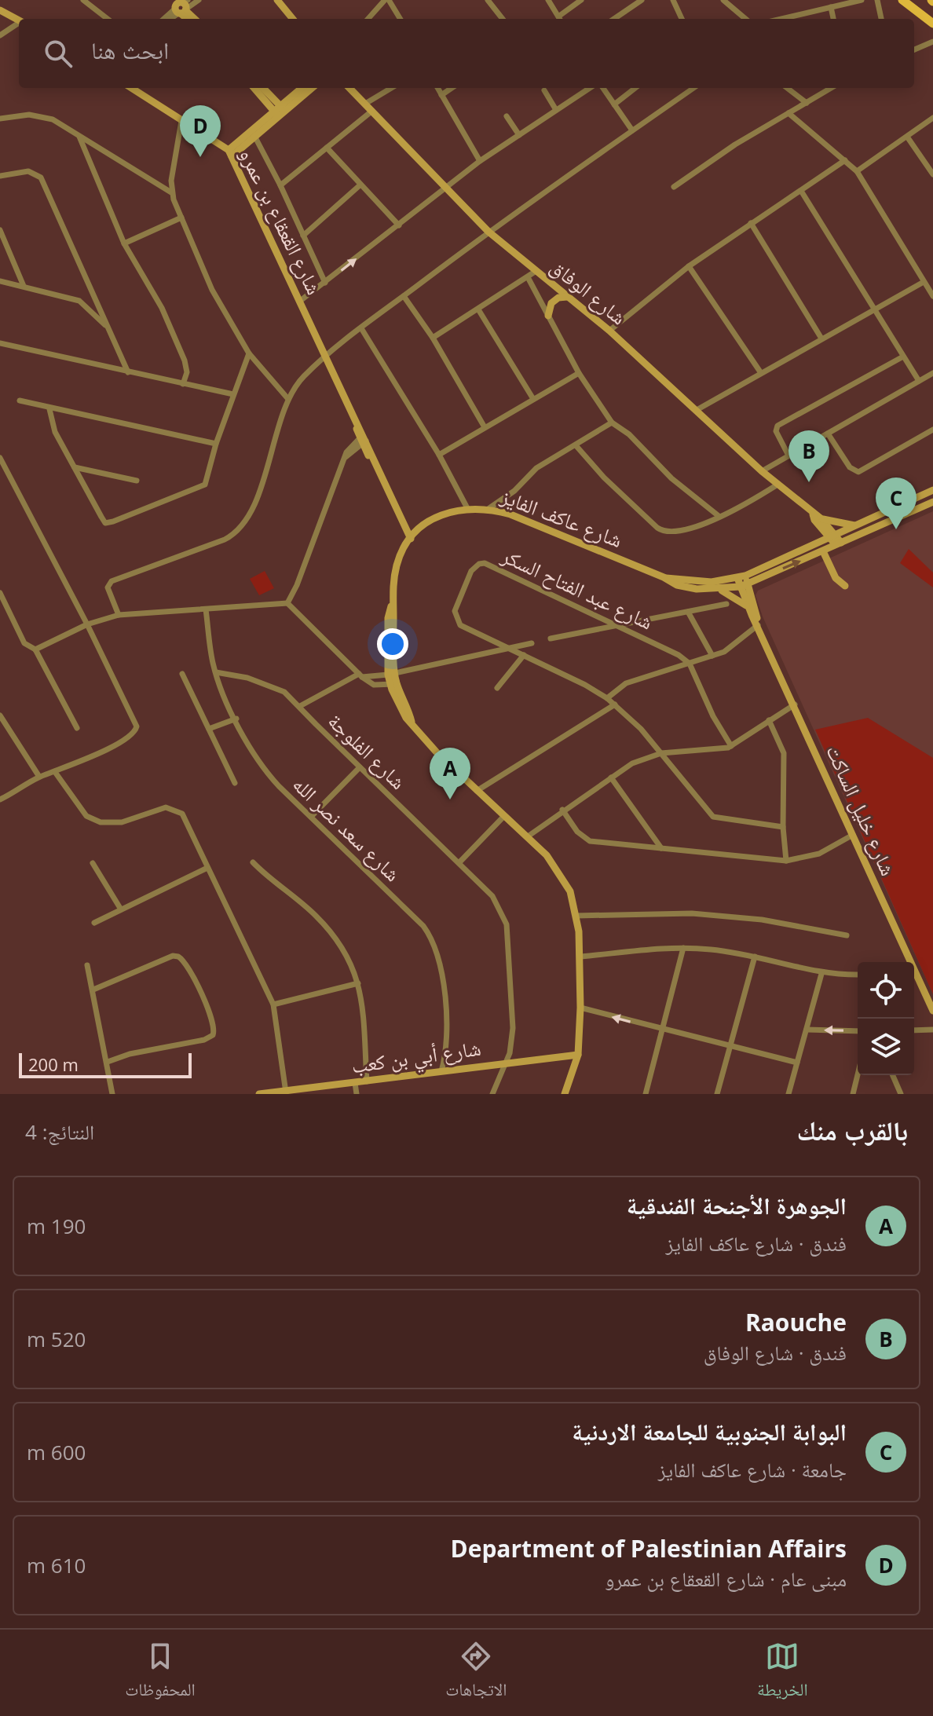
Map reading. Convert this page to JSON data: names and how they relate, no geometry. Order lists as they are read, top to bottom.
{
  "streets": {
    "street": [
      "شارع القعقاع بن عمرو",
      "شارع الوفاق",
      "شارع عاكف الفايز",
      "شارع عبد الفتاح السكر",
      "شارع الفلوجة",
      "شارع خليل الساكت",
      "شارع سعد نصر الله",
      "شارع أبي بن كعب"
    ]
  },
  "crossings": [
    ["شارع القعقاع بن عمرو", "شارع عاكف الفايز"],
    ["شارع الوفاق", "شارع عاكف الفايز"],
    ["شارع عاكف الفايز", "شارع خليل الساكت"],
    ["شارع عاكف الفايز", "شارع أبي بن كعب"],
    ["شارع الفلوجة", "شارع سعد نصر الله"],
    ["شارع الفلوجة", "شارع أبي بن كعب"],
    ["شارع سعد نصر الله", "شارع أبي بن كعب"]
  ],
  "scale_bar": "200 m",
  "page": {
    "search": "ابحث هنا",
    "pins": [
      "D",
      "B",
      "C",
      "A"
    ],
    "scale": "200 m",
    "heading": ["بالقرب منك", "النتائج: 4"],
    "list": [
      {
        "mark": "A",
        "name": "الجوهرة الأجنحة الفندقية",
        "note": "فندق · شارع عاكف الفايز",
        "value": "190 m"
      },
      {
        "mark": "B",
        "name": "Raouche",
        "note": "فندق · شارع الوفاق",
        "value": "520 m"
      },
      {
        "mark": "C",
        "name": "البوابة الجنوبية للجامعة الاردنية",
        "note": "جامعة · شارع عاكف الفايز",
        "value": "600 m"
      },
      {
        "mark": "D",
        "name": "Department of Palestinian Affairs",
        "note": "مبنى عام · شارع القعقاع بن عمرو",
        "value": "610 m"
      }
    ],
    "nav": ["الخريطة", "الاتجاهات", "المحفوظات"]
  }
}
